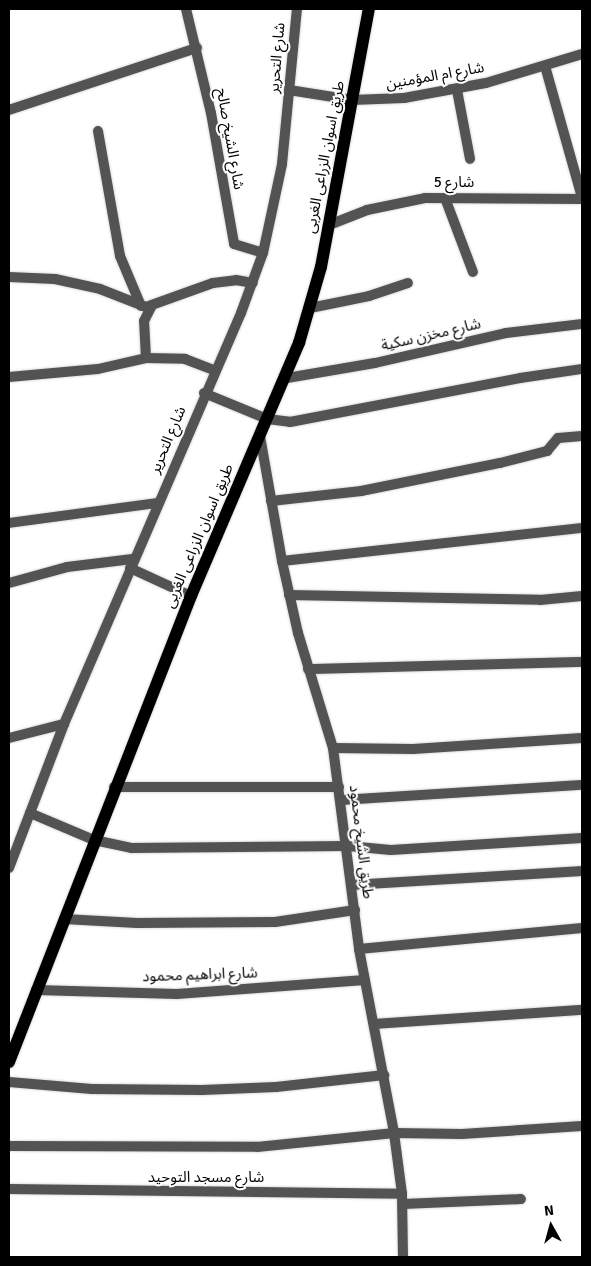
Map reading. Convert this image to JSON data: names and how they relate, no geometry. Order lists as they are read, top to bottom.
{
  "streets": {
    "main road": ["طريق اسوان الزراعى الغربى"],
    "street": [
      "شارع التحرير",
      "شارع ام المؤمنين",
      "شارع الشيخ صالح",
      "شارع 5",
      "شارع مخزن سكية",
      "طريق الشيخ محمود",
      "شارع ابراهيم محمود",
      "شارع مسجد التوحيد"
    ]
  },
  "crossings": [
    ["شارع التحرير", "شارع ام المؤمنين"],
    ["شارع التحرير", "شارع الشيخ صالح"],
    ["شارع ام المؤمنين", "طريق اسوان الزراعى الغربى"],
    ["طريق اسوان الزراعى الغربى", "شارع 5"],
    ["طريق اسوان الزراعى الغربى", "شارع مخزن سكية"],
    ["طريق اسوان الزراعى الغربى", "طريق الشيخ محمود"],
    ["طريق اسوان الزراعى الغربى", "شارع ابراهيم محمود"],
    ["طريق الشيخ محمود", "شارع ابراهيم محمود"],
    ["طريق الشيخ محمود", "شارع مسجد التوحيد"]
  ],
  "north": "top"
}
